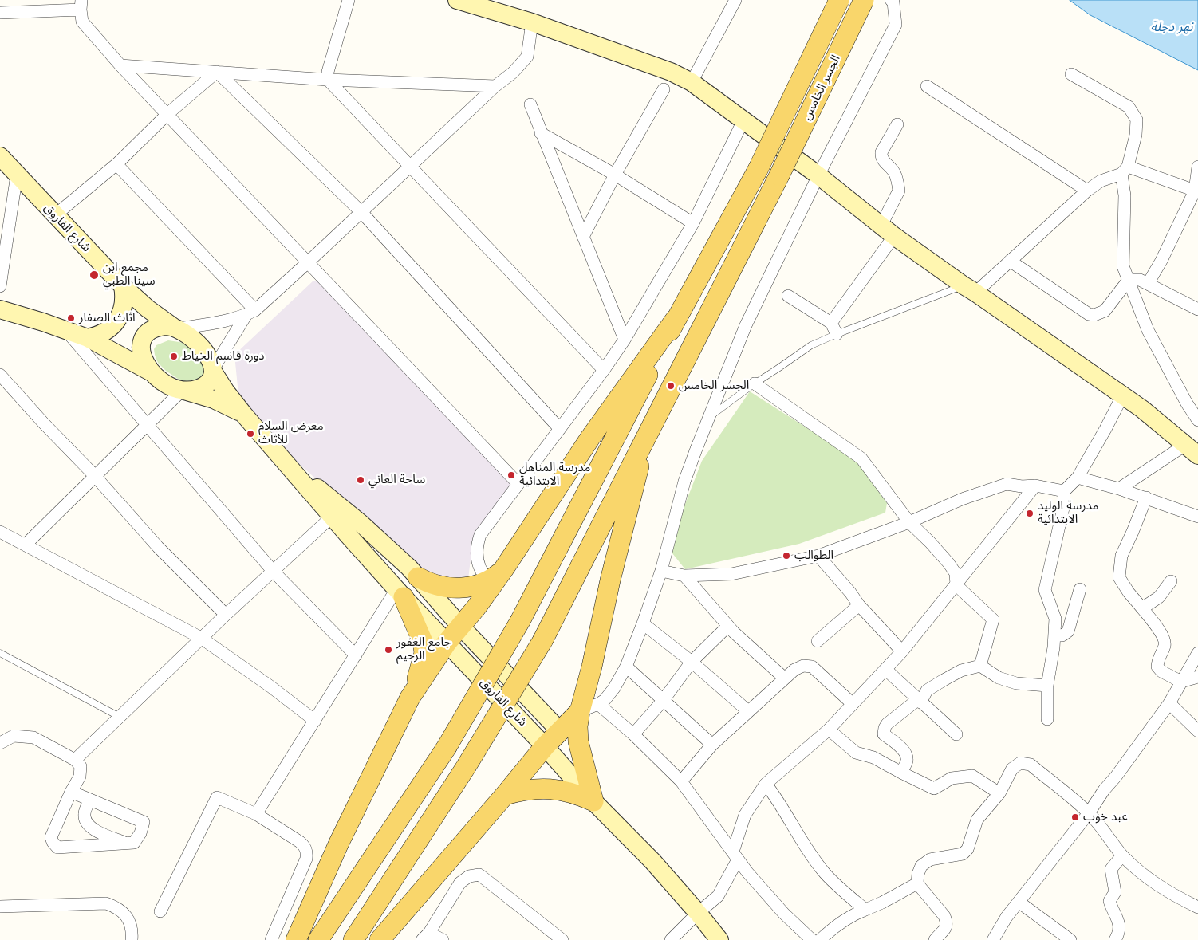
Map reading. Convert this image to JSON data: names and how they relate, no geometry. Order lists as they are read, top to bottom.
{
  "streets": {
    "main road": ["الجسر الخامس", "شارع الفاروق"]
  },
  "water": ["نهر دجلة"],
  "places": [
    "مجمع ابن سينا الطبي",
    "اثاث الصفار",
    "دورة قاسم الخياط",
    "الجسر الخامس",
    "معرض السلام للأثاث",
    "مدرسة المناهل الابتدائية",
    "ساحة العاني",
    "مدرسة الوليد الابتدائية",
    "الطوالب",
    "جامع الغفور الرحيم",
    "عبد خوب"
  ]
}
